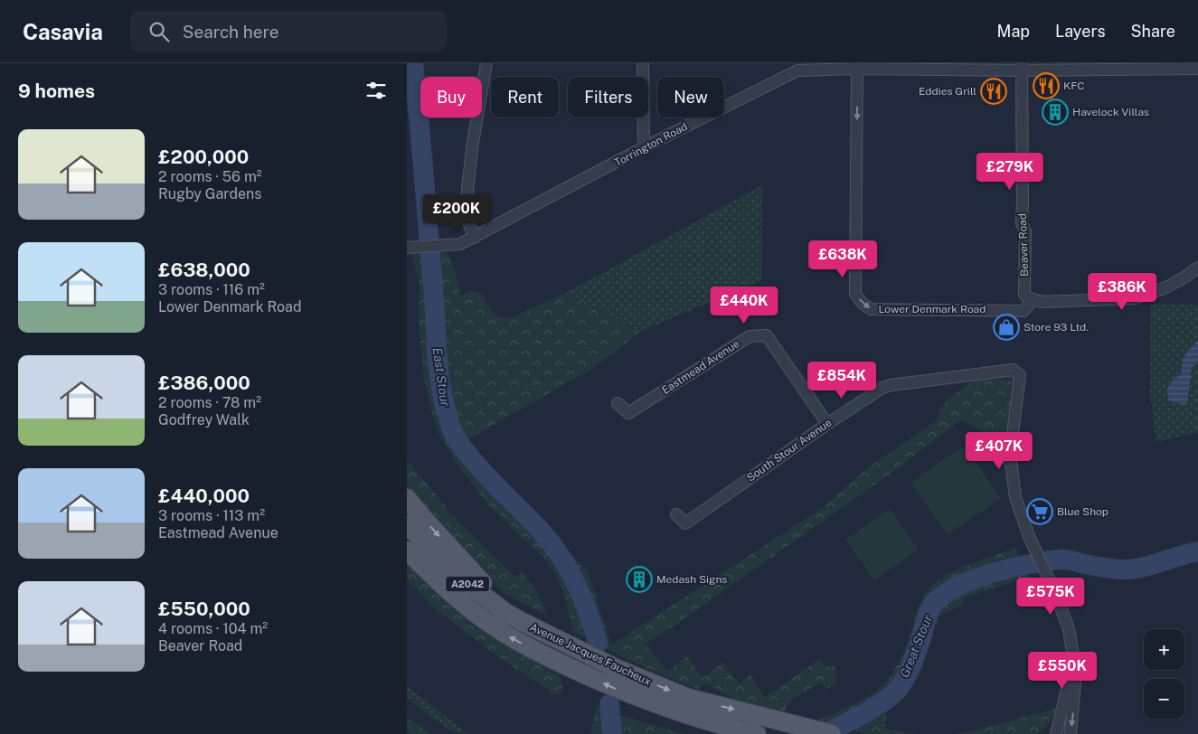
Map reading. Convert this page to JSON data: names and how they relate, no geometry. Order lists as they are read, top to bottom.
{
  "streets": {
    "main road": ["A2042", "Avenue Jacques Faucheux"],
    "street": [
      "Torrington Road",
      "Beaver Road",
      "Lower Denmark Road",
      "Eastmead Avenue",
      "South Stour Avenue"
    ]
  },
  "crossings": [
    ["Torrington Road", "Beaver Road"],
    ["Torrington Road", "Lower Denmark Road"],
    ["Beaver Road", "Lower Denmark Road"],
    ["Eastmead Avenue", "South Stour Avenue"]
  ],
  "water": ["East Stour", "Great Stour"],
  "places": {
    "restaurant": ["KFC", "Eddies Grill"],
    "building": ["Havelock Villas", "Medash Signs"],
    "shop": ["Store 93 Ltd."],
    "supermarket": ["Blue Shop"]
  },
  "page": {
    "header": "Casavia",
    "search": "Search here",
    "nav": ["Map", "Layers", "Share"],
    "heading": "9 homes",
    "chip": [
      "Buy",
      "Rent",
      "Filters",
      "New"
    ],
    "list": [
      {
        "name": "£200,000",
        "note": "2 rooms · 56 m² · Rugby Gardens"
      },
      {
        "name": "£638,000",
        "note": "3 rooms · 116 m² · Lower Denmark Road"
      },
      {
        "name": "£386,000",
        "note": "2 rooms · 78 m² · Godfrey Walk"
      },
      {
        "name": "£440,000",
        "note": "3 rooms · 113 m² · Eastmead Avenue"
      },
      {
        "name": "£550,000",
        "note": "4 rooms · 104 m² · Beaver Road"
      }
    ],
    "price": [
      "£279K",
      "£200K",
      "£638K",
      "£386K",
      "£440K",
      "£854K",
      "£407K",
      "£575K",
      "£550K"
    ],
    "map_buttons": ["+", "−"]
  }
}
